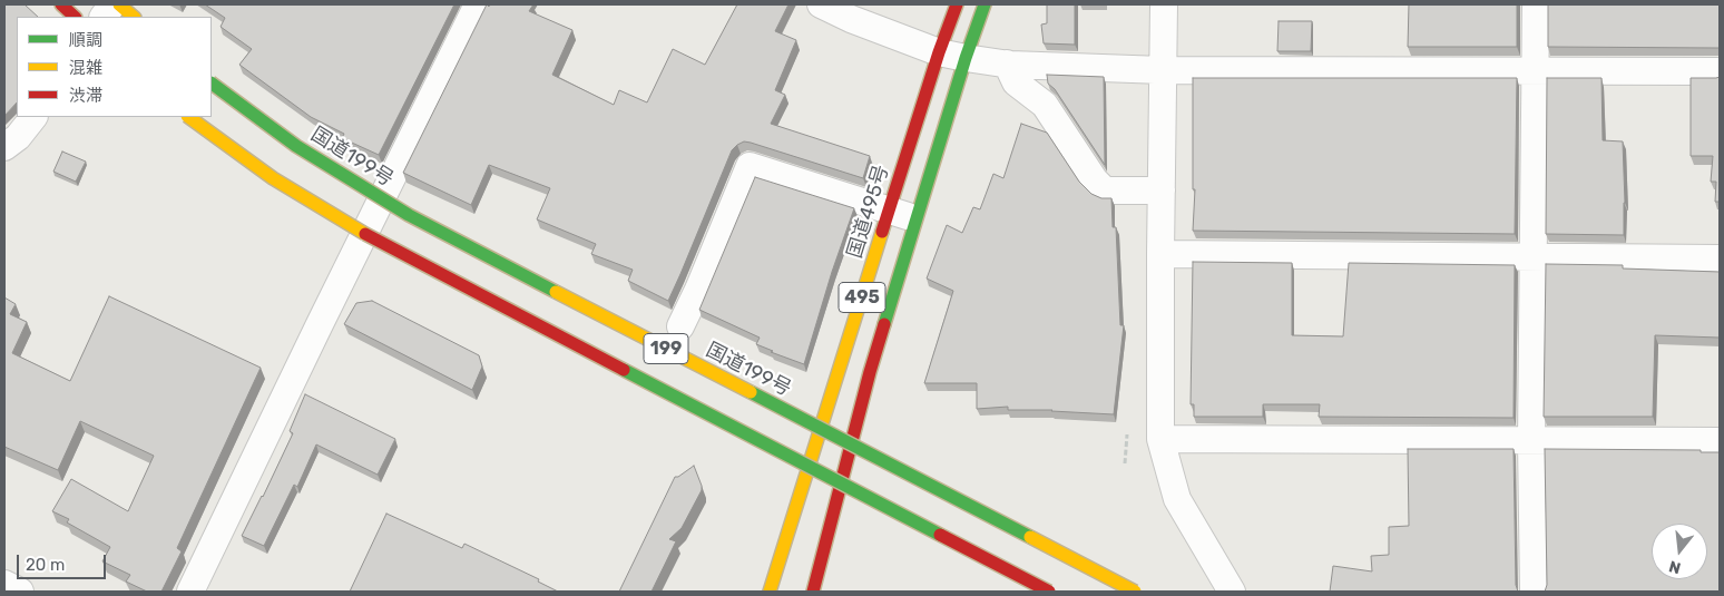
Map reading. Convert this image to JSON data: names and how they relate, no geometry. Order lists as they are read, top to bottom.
{
  "streets": {
    "highway": [
      "国道199号",
      "国道495号",
      "495",
      "199"
    ]
  },
  "legend": ["順調", "混雑", "渋滞"],
  "scale_bar": "20 m",
  "north": "bottom"
}
